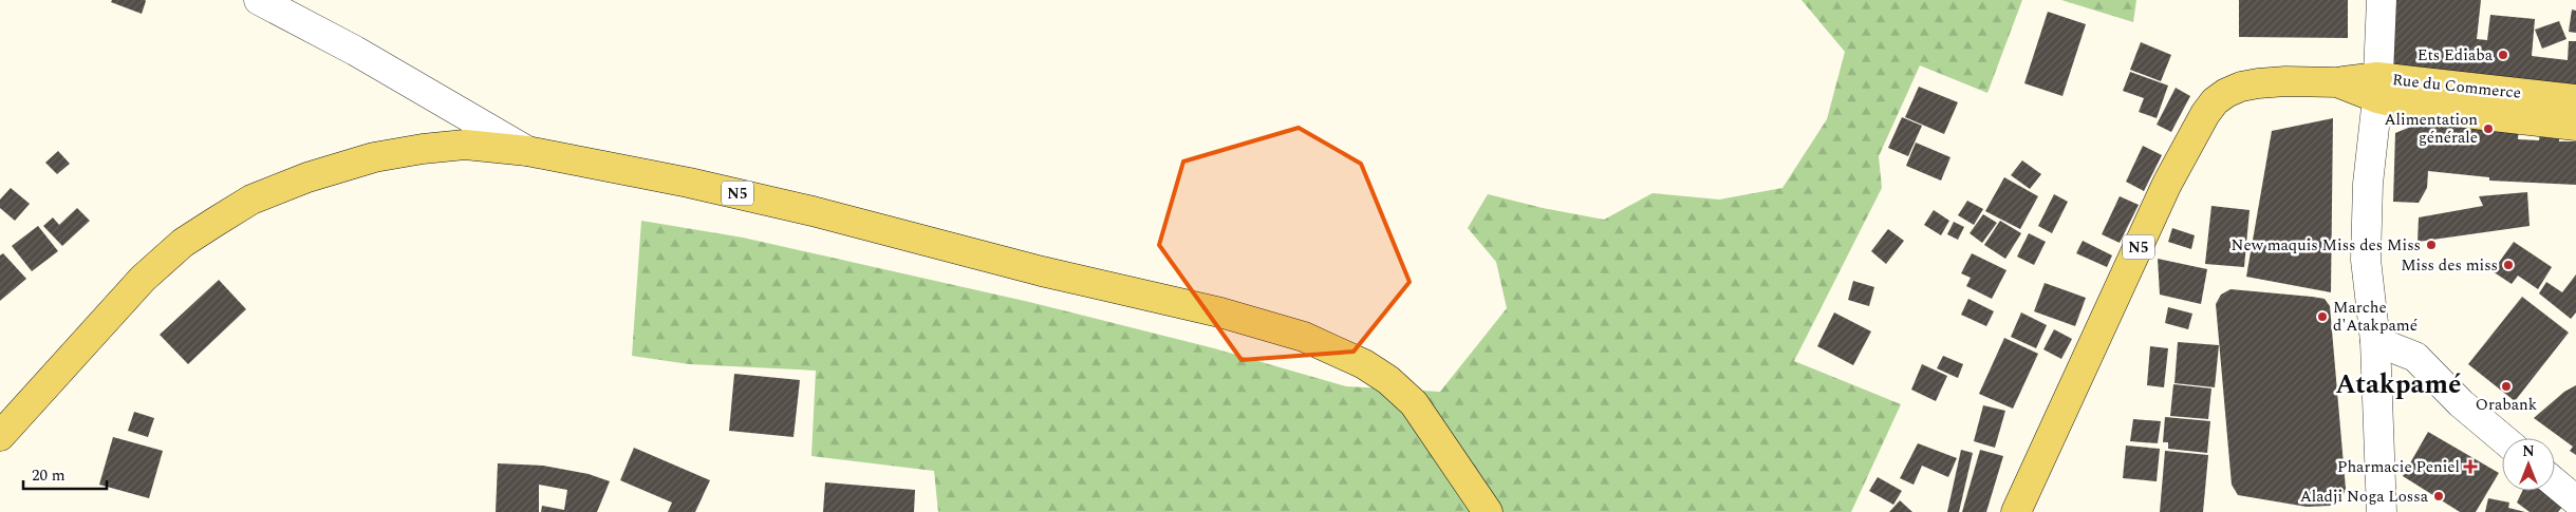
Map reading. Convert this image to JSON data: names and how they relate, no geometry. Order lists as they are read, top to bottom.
{
  "streets": {
    "main road": ["Rue du Commerce", "N5"]
  },
  "crossings": [
    ["Rue du Commerce", "N5"]
  ],
  "districts": ["Atakpamé"],
  "places": {
    "other": [
      "Ets Ediaba",
      "Alimentation générale",
      "New maquis Miss des Miss",
      "Miss des miss",
      "Marche d'Atakpamé",
      "Orabank",
      "Aladji Noga Lossa"
    ],
    "health": ["Pharmacie Peniel"]
  },
  "scale_bar": "20 m",
  "north": "top"
}
